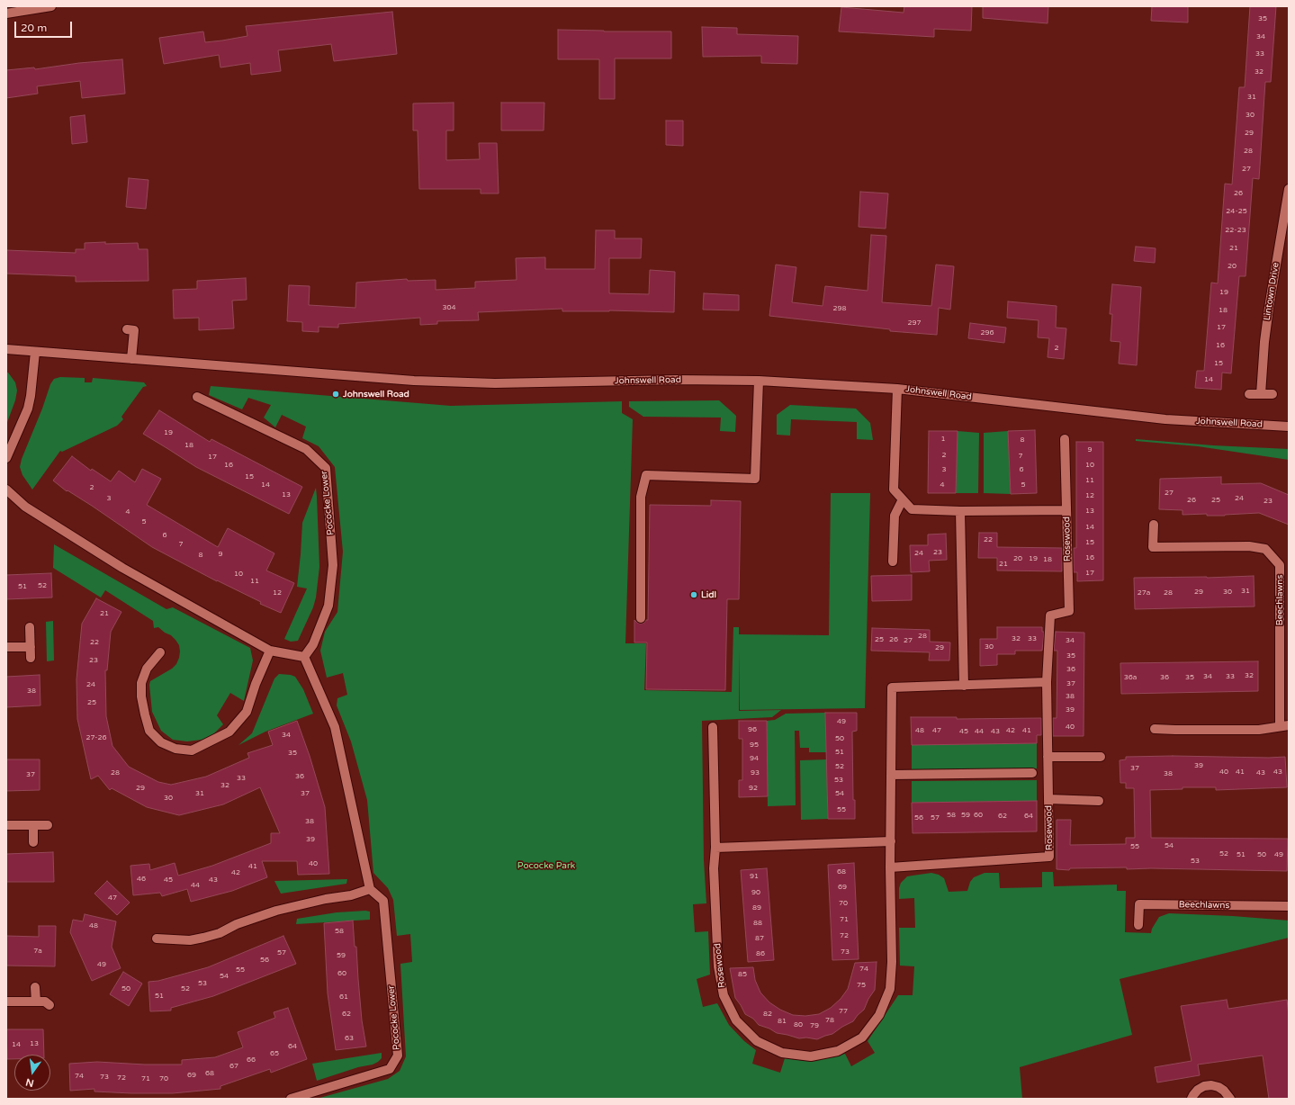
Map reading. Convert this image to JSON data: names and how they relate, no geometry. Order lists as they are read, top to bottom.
{
  "streets": {
    "street": [
      "Lintown Drive",
      "Johnswell Road",
      "Pococke Lower",
      "Rosewood",
      "Beechlawns"
    ]
  },
  "crossings": [
    ["Johnswell Road", "Rosewood"]
  ],
  "parks": ["Pococke Park"],
  "places": ["Johnswell Road", "Lidl"],
  "house_numbers": [
    "35",
    "34",
    "33",
    "32",
    "31",
    "30",
    "29",
    "28",
    "27",
    "26",
    "24-25",
    "22-23",
    "21",
    "20",
    "19",
    "304",
    "298",
    "18",
    "297",
    "17",
    "296",
    "16",
    "2",
    "15",
    "14",
    "19",
    "1",
    "8",
    "18",
    "9",
    "2",
    "7",
    "17",
    "16",
    "10",
    "3",
    "6",
    "15",
    "11",
    "14",
    "4",
    "5",
    "2",
    "27",
    "13",
    "12",
    "3",
    "24",
    "26",
    "25",
    "23",
    "13",
    "4",
    "5",
    "14",
    "6",
    "22",
    "15",
    "7",
    "23",
    "24",
    "9",
    "8",
    "16",
    "20",
    "19",
    "18",
    "21",
    "17",
    "10",
    "11",
    "52",
    "51",
    "31",
    "29",
    "30",
    "12",
    "27a",
    "28",
    "21",
    "28",
    "32",
    "33",
    "25",
    "26",
    "27",
    "34",
    "22",
    "30",
    "29",
    "35",
    "23",
    "36",
    "32",
    "34",
    "33",
    "36a",
    "36",
    "35",
    "37",
    "24",
    "38",
    "38",
    "25",
    "39",
    "49",
    "40",
    "96",
    "48",
    "47",
    "42",
    "41",
    "45",
    "44",
    "43",
    "34",
    "27-26",
    "50",
    "95",
    "51",
    "35",
    "94",
    "39",
    "52",
    "37",
    "40",
    "41",
    "43",
    "28",
    "93",
    "43",
    "38",
    "37",
    "36",
    "33",
    "53",
    "32",
    "29",
    "92",
    "31",
    "37",
    "54",
    "30",
    "55",
    "58",
    "59",
    "60",
    "62",
    "64",
    "56",
    "57",
    "38",
    "39",
    "54",
    "55",
    "52",
    "51",
    "50",
    "49",
    "53",
    "40",
    "41",
    "68",
    "42",
    "91",
    "46",
    "45",
    "43",
    "44",
    "69",
    "90",
    "47",
    "70",
    "89",
    "71",
    "88",
    "48",
    "58",
    "72",
    "87",
    "7a",
    "73",
    "57",
    "86",
    "59",
    "56",
    "49",
    "74",
    "55",
    "60",
    "85",
    "54",
    "53",
    "75",
    "50",
    "52",
    "51",
    "61",
    "77",
    "62",
    "82",
    "78",
    "81",
    "80",
    "79",
    "63",
    "13",
    "14",
    "64",
    "65",
    "66",
    "67",
    "68",
    "69",
    "74",
    "73",
    "72",
    "71",
    "70"
  ],
  "scale_bar": "20 m",
  "north": "bottom"
}
